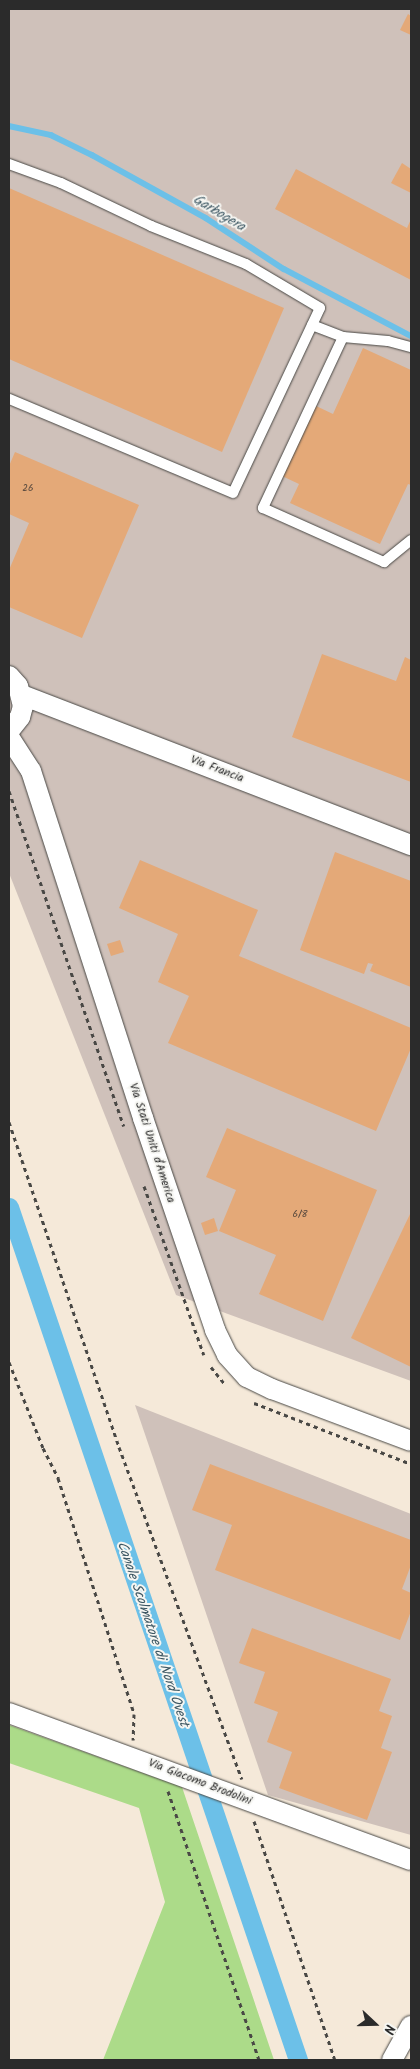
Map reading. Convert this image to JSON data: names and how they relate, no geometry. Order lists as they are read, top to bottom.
{
  "streets": {
    "street": ["Via Francia", "Via Stati Uniti d'America", "Via Giacomo Brodolini"]
  },
  "water": ["Garbogera", "Canale Scolmatore di Nord Ovest"],
  "house_numbers": ["26", "6/8"],
  "north": "right"
}
